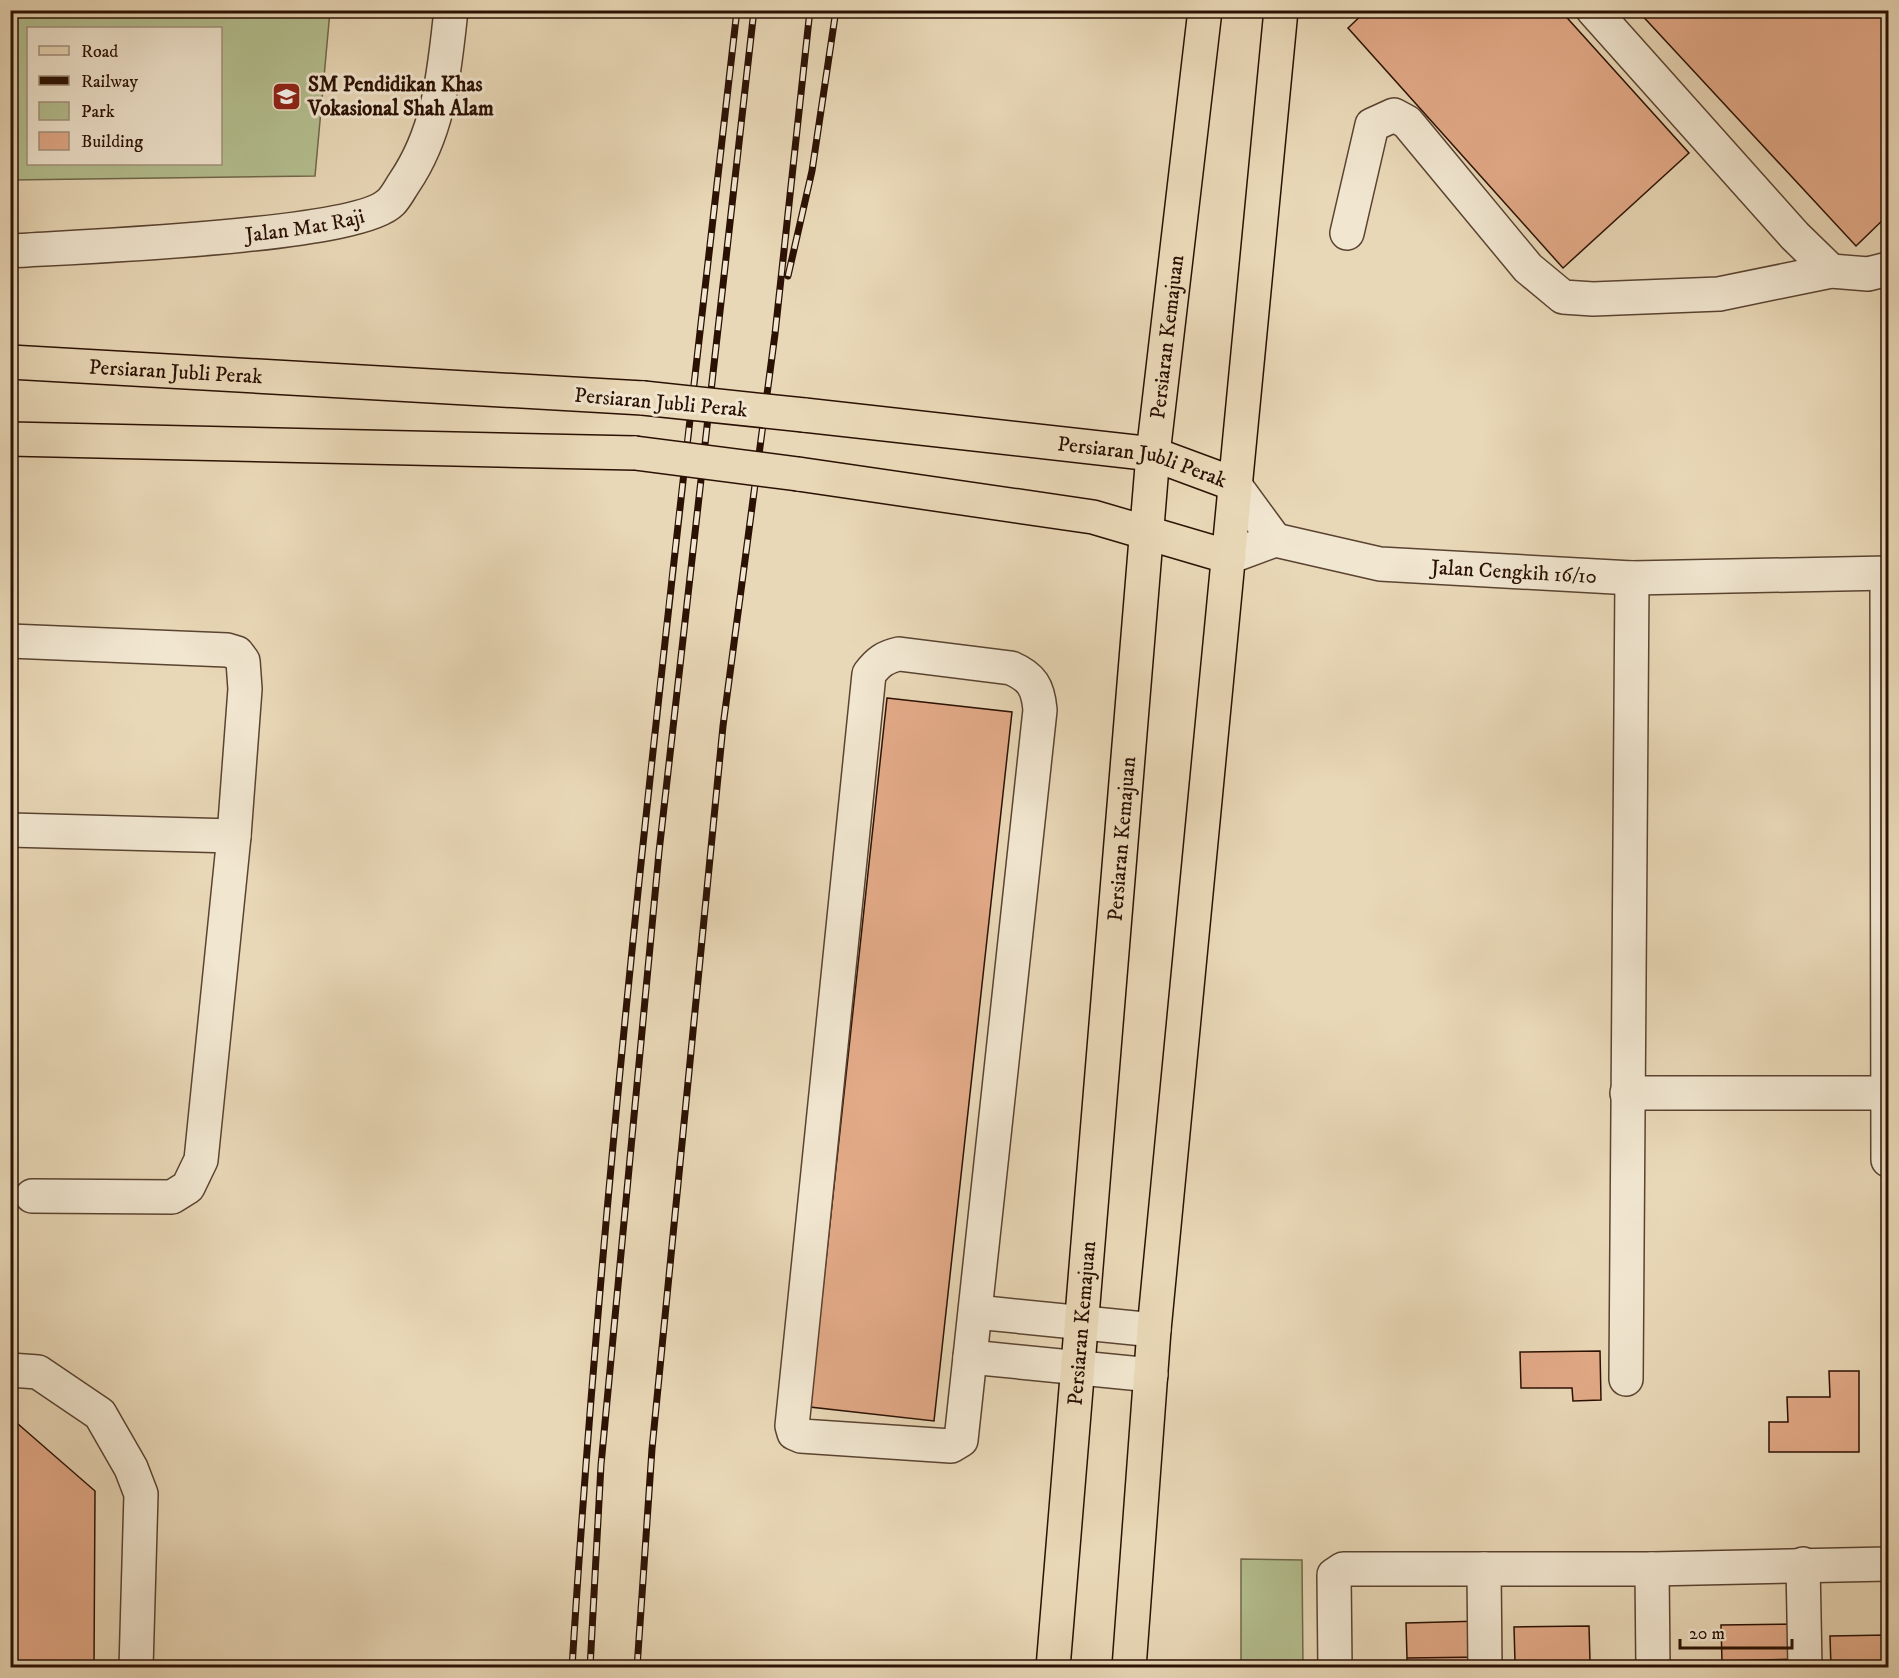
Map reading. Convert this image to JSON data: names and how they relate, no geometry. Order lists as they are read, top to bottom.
{
  "streets": {
    "main road": ["Persiaran Kemajuan", "Persiaran Jubli Perak"],
    "street": ["Jalan Mat Raji", "Jalan Cengkih 16/10"]
  },
  "crossings": [
    ["Persiaran Kemajuan", "Persiaran Jubli Perak"],
    ["Persiaran Jubli Perak", "Jalan Cengkih 16/10"]
  ],
  "places": {
    "school or university": ["SM Pendidikan Khas Vokasional Shah Alam"]
  },
  "legend": [
    "Road",
    "Railway",
    "Park",
    "Building"
  ],
  "scale_bar": "20 m"
}
